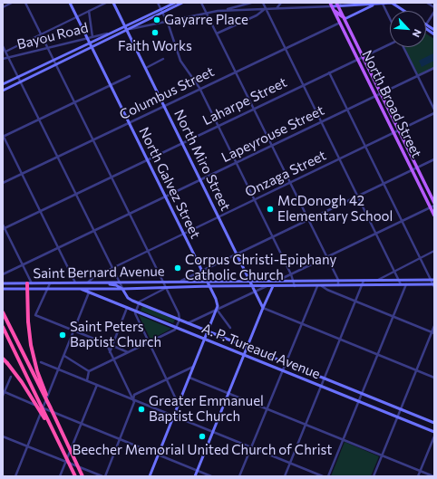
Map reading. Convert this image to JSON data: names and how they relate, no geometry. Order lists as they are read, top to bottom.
{
  "streets": {
    "main road": ["North Broad Street"],
    "street": [
      "Bayou Road",
      "Columbus Street",
      "Laharpe Street",
      "Lapeyrouse Street",
      "North Miro Street",
      "Onzaga Street",
      "North Galvez Street",
      "Saint Bernard Avenue",
      "A. P. Tureaud Avenue"
    ]
  },
  "crossings": [
    ["Bayou Road", "North Galvez Street"],
    ["Columbus Street", "North Broad Street"],
    ["Columbus Street", "North Miro Street"],
    ["Columbus Street", "North Galvez Street"],
    ["Laharpe Street", "North Broad Street"],
    ["Laharpe Street", "North Miro Street"],
    ["Laharpe Street", "North Galvez Street"],
    ["North Broad Street", "Lapeyrouse Street"],
    ["North Broad Street", "Onzaga Street"],
    ["Lapeyrouse Street", "North Miro Street"],
    ["Lapeyrouse Street", "North Galvez Street"],
    ["North Miro Street", "Onzaga Street"],
    ["North Miro Street", "Saint Bernard Avenue"],
    ["Onzaga Street", "North Galvez Street"],
    ["Onzaga Street", "Saint Bernard Avenue"],
    ["North Galvez Street", "Saint Bernard Avenue"],
    ["Saint Bernard Avenue", "A. P. Tureaud Avenue"]
  ],
  "places": [
    "Gayarre Place",
    "Faith Works",
    "McDonogh 42 Elementary School",
    "Corpus Christi-Epiphany Catholic Church",
    "Saint Peters Baptist Church",
    "Greater Emmanuel Baptist Church",
    "Beecher Memorial United Church of Christ"
  ],
  "north": "bottom right"
}
